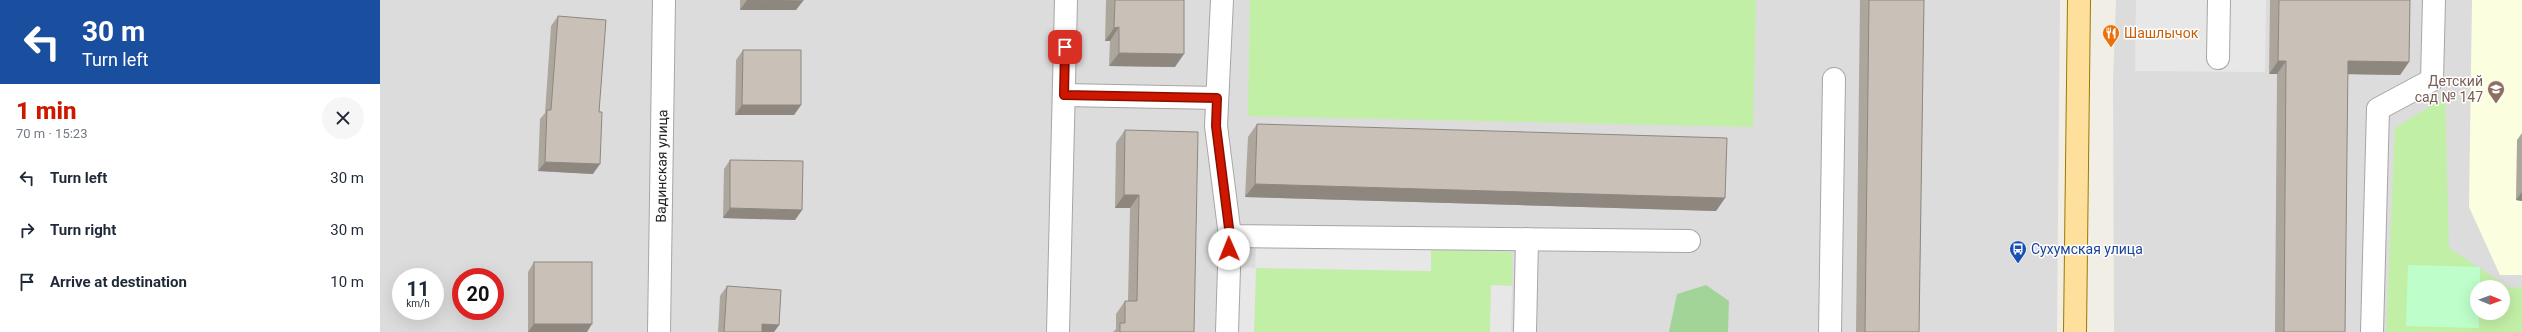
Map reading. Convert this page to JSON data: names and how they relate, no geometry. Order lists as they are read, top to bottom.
{
  "streets": {
    "street": ["Вадинская улица"]
  },
  "places": {
    "restaurant": ["Шашлычок"],
    "school or university": ["Детский сад № 147"],
    "bus stop": ["Сухумская улица"]
  },
  "north": "right",
  "page": {
    "turn": ["30 m", "Turn left"],
    "heading": ["1 min", "70 m · 15:23"],
    "list": [
      {
        "name": "Turn left",
        "value": "30 m"
      },
      {
        "name": "Turn right",
        "value": "30 m"
      },
      {
        "name": "Arrive at destination",
        "value": "10 m"
      }
    ],
    "speed": "11 km/h",
    "limit": "20"
  }
}
